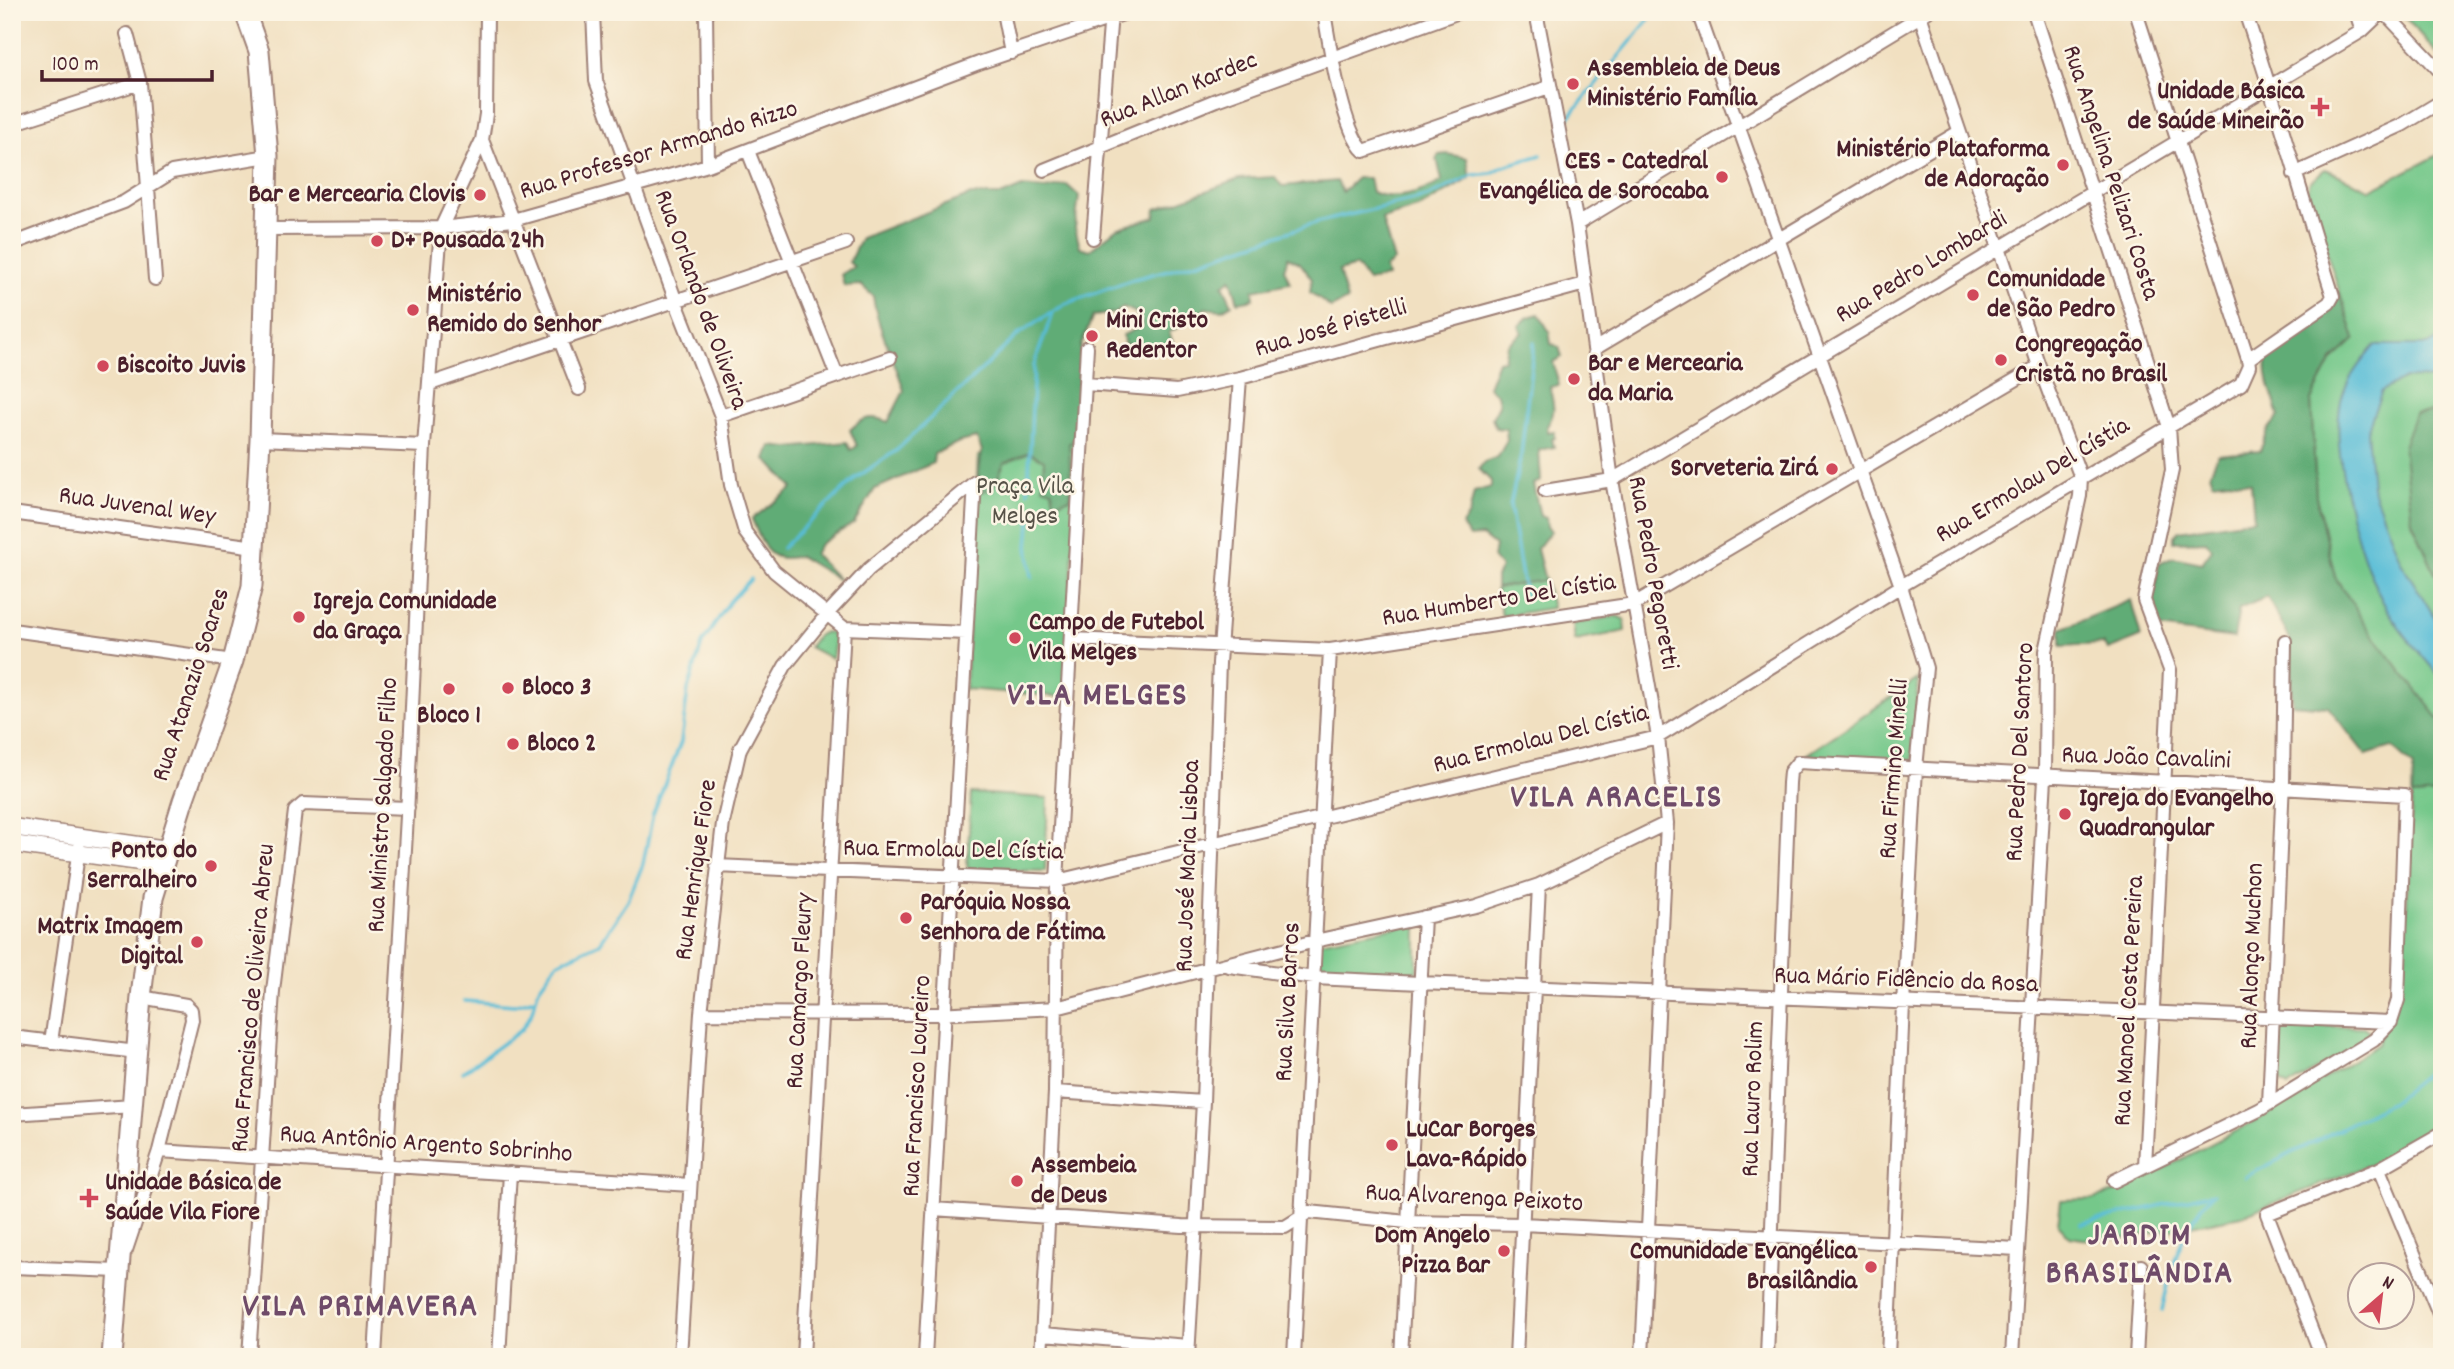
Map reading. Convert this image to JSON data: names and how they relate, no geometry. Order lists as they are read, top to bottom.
{
  "streets": {
    "main road": ["Rua Atanazio Soares"],
    "street": [
      "Rua Allan Kardec",
      "Rua Professor Armando Rizzo",
      "Rua Angelina Pelizari Costa",
      "Rua Pedro Lombardi",
      "Rua Orlando de Oliveira",
      "Rua José Pistelli",
      "Rua Ermolau Del Cístia",
      "Rua Juvenal Wey",
      "Rua Pedro Pegoretti",
      "Rua Humberto Del Cístia",
      "Rua Pedro Del Santoro",
      "Rua João Cavalini",
      "Rua Firmino Minelli",
      "Rua Ministro Salgado Filho",
      "Rua José Maria Lisboa",
      "Rua Henrique Fiore",
      "Rua Alonço Muchon",
      "Rua Mário Fidêncio da Rosa",
      "Rua Camargo Fleury",
      "Rua Francisco de Oliveira Abreu",
      "Rua Manoel Costa Pereira",
      "Rua Silva Barros",
      "Rua Francisco Loureiro",
      "Rua Lauro Rolim",
      "Rua Antônio Argento Sobrinho",
      "Rua Alvarenga Peixoto"
    ]
  },
  "crossings": [
    ["Rua Professor Armando Rizzo", "Rua Orlando de Oliveira"],
    ["Rua Professor Armando Rizzo", "Rua Atanazio Soares"],
    ["Rua Professor Armando Rizzo", "Rua Ministro Salgado Filho"],
    ["Rua Angelina Pelizari Costa", "Rua Pedro Lombardi"],
    ["Rua Angelina Pelizari Costa", "Rua Ermolau Del Cístia"],
    ["Rua Angelina Pelizari Costa", "Rua Manoel Costa Pereira"],
    ["Rua Pedro Lombardi", "Rua Pedro Pegoretti"],
    ["Rua Pedro Lombardi", "Rua Pedro Del Santoro"],
    ["Rua Pedro Lombardi", "Rua Firmino Minelli"],
    ["Rua Orlando de Oliveira", "Rua Henrique Fiore"],
    ["Rua José Pistelli", "Rua Pedro Pegoretti"],
    ["Rua José Pistelli", "Rua José Maria Lisboa"],
    ["Rua Ermolau Del Cístia", "Rua Pedro Pegoretti"],
    ["Rua Ermolau Del Cístia", "Rua Pedro Del Santoro"],
    ["Rua Ermolau Del Cístia", "Rua Firmino Minelli"],
    ["Rua Ermolau Del Cístia", "Rua José Maria Lisboa"],
    ["Rua Ermolau Del Cístia", "Rua Henrique Fiore"],
    ["Rua Ermolau Del Cístia", "Rua Camargo Fleury"],
    ["Rua Ermolau Del Cístia", "Rua Manoel Costa Pereira"],
    ["Rua Ermolau Del Cístia", "Rua Silva Barros"],
    ["Rua Ermolau Del Cístia", "Rua Francisco Loureiro"],
    ["Rua Juvenal Wey", "Rua Atanazio Soares"],
    ["Rua Pedro Pegoretti", "Rua Humberto Del Cístia"],
    ["Rua Pedro Pegoretti", "Rua Mário Fidêncio da Rosa"],
    ["Rua Pedro Pegoretti", "Rua Alvarenga Peixoto"],
    ["Rua Humberto Del Cístia", "Rua Pedro Del Santoro"],
    ["Rua Humberto Del Cístia", "Rua Firmino Minelli"],
    ["Rua Humberto Del Cístia", "Rua José Maria Lisboa"],
    ["Rua Humberto Del Cístia", "Rua Silva Barros"],
    ["Rua Pedro Del Santoro", "Rua João Cavalini"],
    ["Rua Pedro Del Santoro", "Rua Mário Fidêncio da Rosa"],
    ["Rua Pedro Del Santoro", "Rua Alvarenga Peixoto"],
    ["Rua João Cavalini", "Rua Firmino Minelli"],
    ["Rua João Cavalini", "Rua Alonço Muchon"],
    ["Rua João Cavalini", "Rua Mário Fidêncio da Rosa"],
    ["Rua João Cavalini", "Rua Manoel Costa Pereira"],
    ["Rua João Cavalini", "Rua Lauro Rolim"],
    ["Rua Firmino Minelli", "Rua Mário Fidêncio da Rosa"],
    ["Rua Firmino Minelli", "Rua Alvarenga Peixoto"],
    ["Rua Ministro Salgado Filho", "Rua Francisco de Oliveira Abreu"],
    ["Rua Ministro Salgado Filho", "Rua Antônio Argento Sobrinho"],
    ["Rua José Maria Lisboa", "Rua Alvarenga Peixoto"],
    ["Rua Henrique Fiore", "Rua Francisco Loureiro"],
    ["Rua Henrique Fiore", "Rua Antônio Argento Sobrinho"],
    ["Rua Alonço Muchon", "Rua Mário Fidêncio da Rosa"],
    ["Rua Mário Fidêncio da Rosa", "Rua Manoel Costa Pereira"],
    ["Rua Mário Fidêncio da Rosa", "Rua Silva Barros"],
    ["Rua Mário Fidêncio da Rosa", "Rua Lauro Rolim"],
    ["Rua Francisco de Oliveira Abreu", "Rua Antônio Argento Sobrinho"],
    ["Rua Silva Barros", "Rua Alvarenga Peixoto"],
    ["Rua Francisco Loureiro", "Rua Alvarenga Peixoto"],
    ["Rua Lauro Rolim", "Rua Alvarenga Peixoto"]
  ],
  "districts": [
    "VILA MELGES",
    "VILA ARACELIS",
    "JARDIM BRASILÂNDIA",
    "VILA PRIMAVERA"
  ],
  "parks": ["Praça Vila Melges"],
  "places": {
    "other": [
      "Assembleia de Deus Ministério Família",
      "Ministério Plataforma de Adoração",
      "CES - Catedral Evangélica de Sorocaba",
      "Bar e Mercearia Clovis",
      "D+ Pousada 24h",
      "Comunidade de São Pedro",
      "Ministério Remido do Senhor",
      "Mini Cristo Redentor",
      "Congregação Cristã no Brasil",
      "Biscoito Juvis",
      "Bar e Mercearia da Maria",
      "Sorveteria Zirá",
      "Igreja Comunidade da Graça",
      "Campo de Futebol Vila Melges",
      "Bloco 3",
      "Bloco 1",
      "Bloco 2",
      "Igreja do Evangelho Quadrangular",
      "Ponto do Serralheiro",
      "Paróquia Nossa Senhora de Fátima",
      "Matrix Imagem Digital",
      "LuCar Borges Lava-Rápido",
      "Assembeia de Deus",
      "Dom Angelo Pizza Bar",
      "Comunidade Evangélica Brasilândia"
    ],
    "health": ["Unidade Básica de Saúde Mineirão", "Unidade Básica de Saúde Vila Fiore"]
  },
  "scale_bar": "100 m",
  "north": "top right"
}
